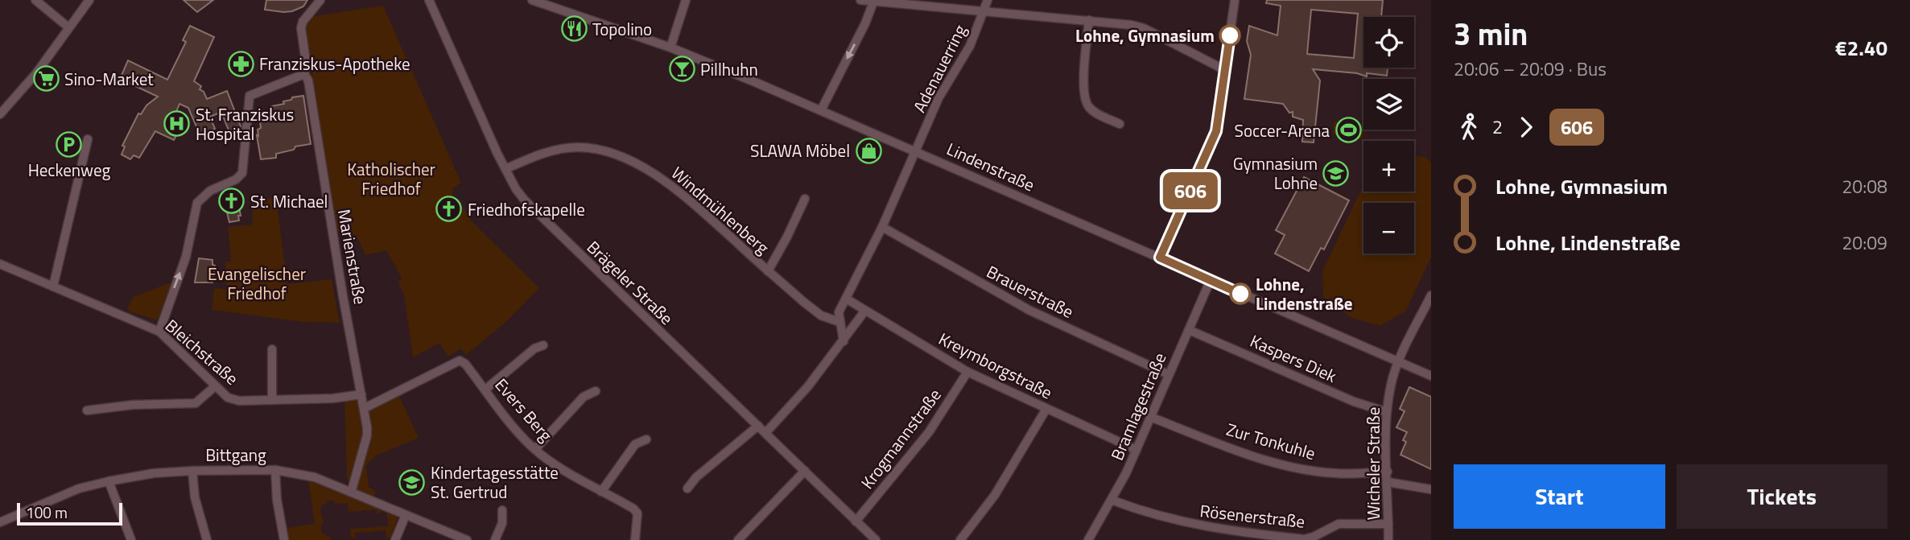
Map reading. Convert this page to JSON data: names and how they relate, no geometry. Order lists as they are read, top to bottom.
{
  "streets": {
    "street": [
      "Adenauerring",
      "Lindenstraße",
      "Windmühlenberg",
      "Marienstraße",
      "Brägeler Straße",
      "Brauerstraße",
      "Bleichstraße",
      "Kaspers Diek",
      "Kreymborgstraße",
      "Bramlagestraße",
      "Evers Berg",
      "Krogmannstraße",
      "Zur Tonkuhle",
      "Bittgang",
      "Wicheler Straße",
      "Rösenerstraße"
    ]
  },
  "crossings": [
    ["Adenauerring", "Lindenstraße"],
    ["Adenauerring", "Windmühlenberg"],
    ["Adenauerring", "Brauerstraße"],
    ["Adenauerring", "Kreymborgstraße"],
    ["Lindenstraße", "Bramlagestraße"],
    ["Lindenstraße", "Wicheler Straße"],
    ["Windmühlenberg", "Brägeler Straße"],
    ["Marienstraße", "Bleichstraße"],
    ["Marienstraße", "Evers Berg"],
    ["Marienstraße", "Bittgang"],
    ["Brägeler Straße", "Krogmannstraße"],
    ["Brauerstraße", "Bramlagestraße"],
    ["Kaspers Diek", "Bramlagestraße"],
    ["Kaspers Diek", "Wicheler Straße"],
    ["Kreymborgstraße", "Bramlagestraße"],
    ["Kreymborgstraße", "Krogmannstraße"],
    ["Bramlagestraße", "Zur Tonkuhle"],
    ["Bramlagestraße", "Rösenerstraße"],
    ["Zur Tonkuhle", "Wicheler Straße"],
    ["Wicheler Straße", "Rösenerstraße"]
  ],
  "parks": ["Katholischer Friedhof", "Evangelischer Friedhof"],
  "places": {
    "restaurant": ["Topolino"],
    "other": ["Lohne, Gymnasium", "Lohne, Lindenstraße"],
    "pharmacy": ["Franziskus-Apotheke"],
    "bar": ["Pillhuhn"],
    "supermarket": ["Sino-Market"],
    "hospital": ["St. Franziskus Hospital"],
    "sports": ["Soccer-Arena"],
    "parking": ["Heckenweg"],
    "shop": ["SLAWA Möbel"],
    "school or university": ["Gymnasium Lohne", "Kindertagesstätte St. Gertrud"],
    "church": ["St. Michael", "Friedhofskapelle"]
  },
  "lines": ["bus line 606"],
  "scale_bar": "100 m",
  "page": {
    "on_map": "606",
    "heading": ["3 min", "20:06 – 20:09 · Bus", "€2.40"],
    "map_buttons": ["+", "−"],
    "legs": ["2", "606"],
    "list": [
      {
        "name": "Lohne, Gymnasium",
        "value": "20:08"
      },
      {
        "name": "Lohne, Lindenstraße",
        "value": "20:09"
      }
    ],
    "buttons": ["Start", "Tickets"],
    "scale": "100 m"
  }
}
